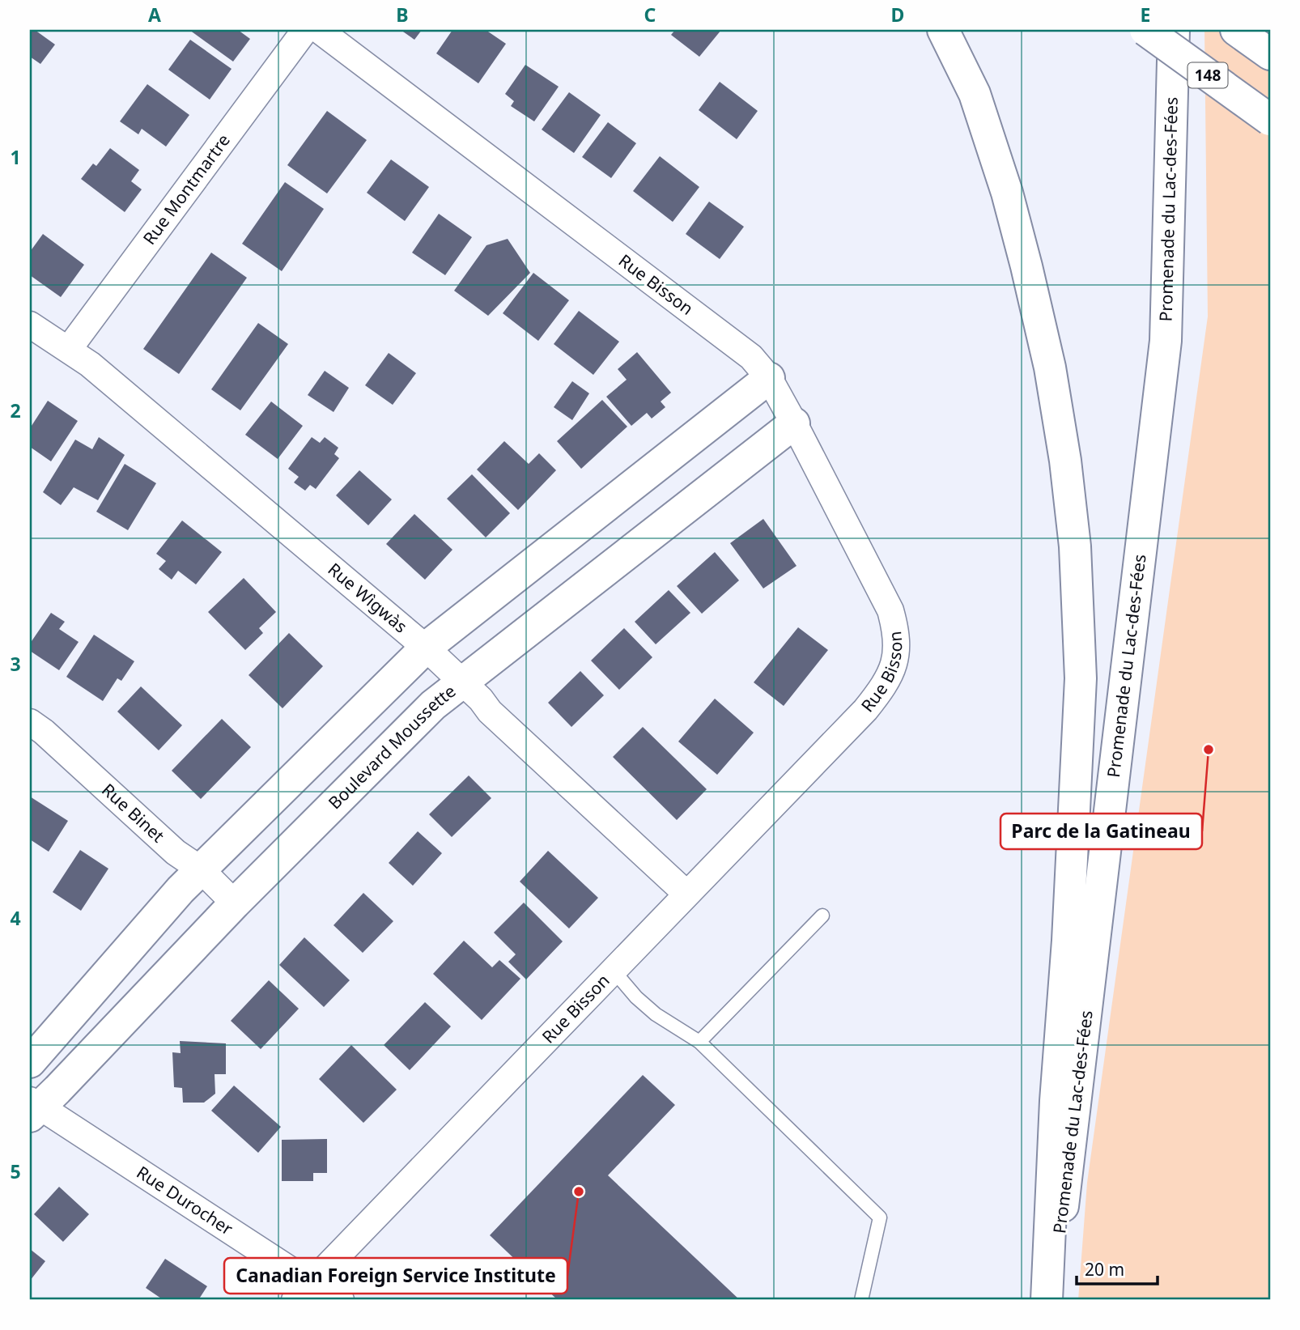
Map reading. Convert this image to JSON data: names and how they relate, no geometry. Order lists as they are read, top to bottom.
{
  "streets": {
    "main road": ["148", "Promenade du Lac-des-Fées", "Boulevard Moussette"],
    "street": [
      "Rue Montmartre",
      "Rue Bisson",
      "Rue Wìgwàs",
      "Rue Binet",
      "Rue Durocher"
    ]
  },
  "crossings": [
    ["Rue Montmartre", "Rue Wìgwàs"],
    ["Rue Bisson", "Rue Wìgwàs"],
    ["Rue Bisson", "Boulevard Moussette"],
    ["Rue Bisson", "Rue Durocher"],
    ["Rue Wìgwàs", "Boulevard Moussette"],
    ["Boulevard Moussette", "Rue Binet"],
    ["Boulevard Moussette", "Rue Durocher"]
  ],
  "places": ["Parc de la Gatineau", "Canadian Foreign Service Institute"],
  "scale_bar": "20 m",
  "grid": {
    "columns": [
      "A",
      "B",
      "C",
      "D",
      "E"
    ],
    "rows": [
      "1",
      "2",
      "3",
      "4",
      "5"
    ]
  }
}
